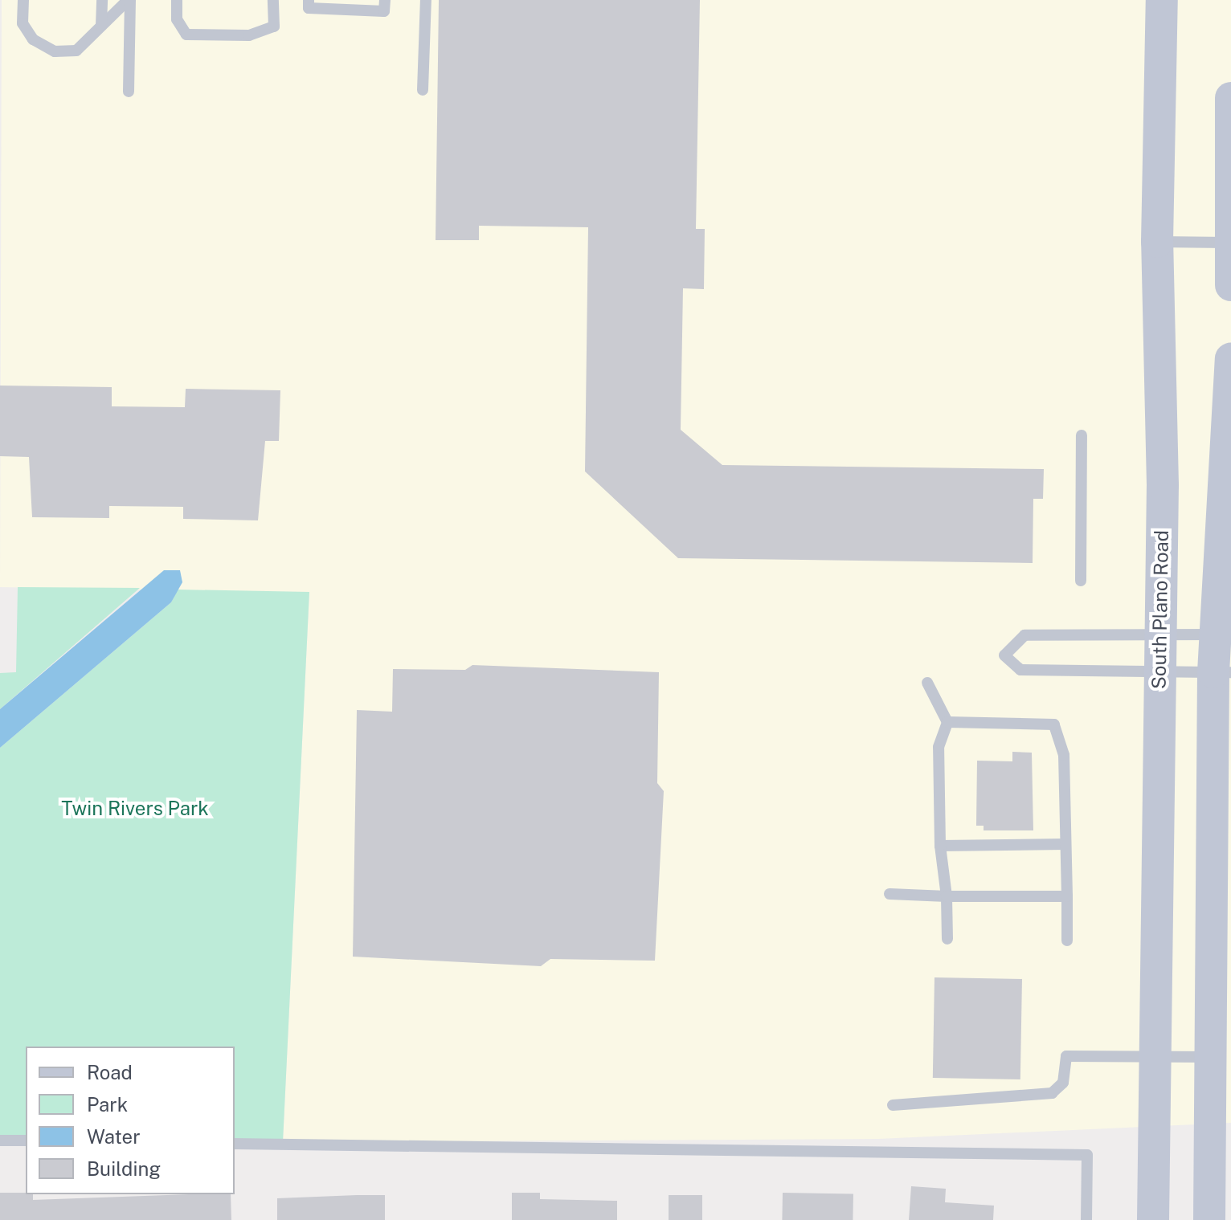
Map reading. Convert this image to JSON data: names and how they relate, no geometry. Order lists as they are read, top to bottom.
{
  "streets": {
    "main road": ["South Plano Road"]
  },
  "parks": ["Twin Rivers Park"],
  "legend": [
    "Road",
    "Park",
    "Water",
    "Building"
  ]
}
